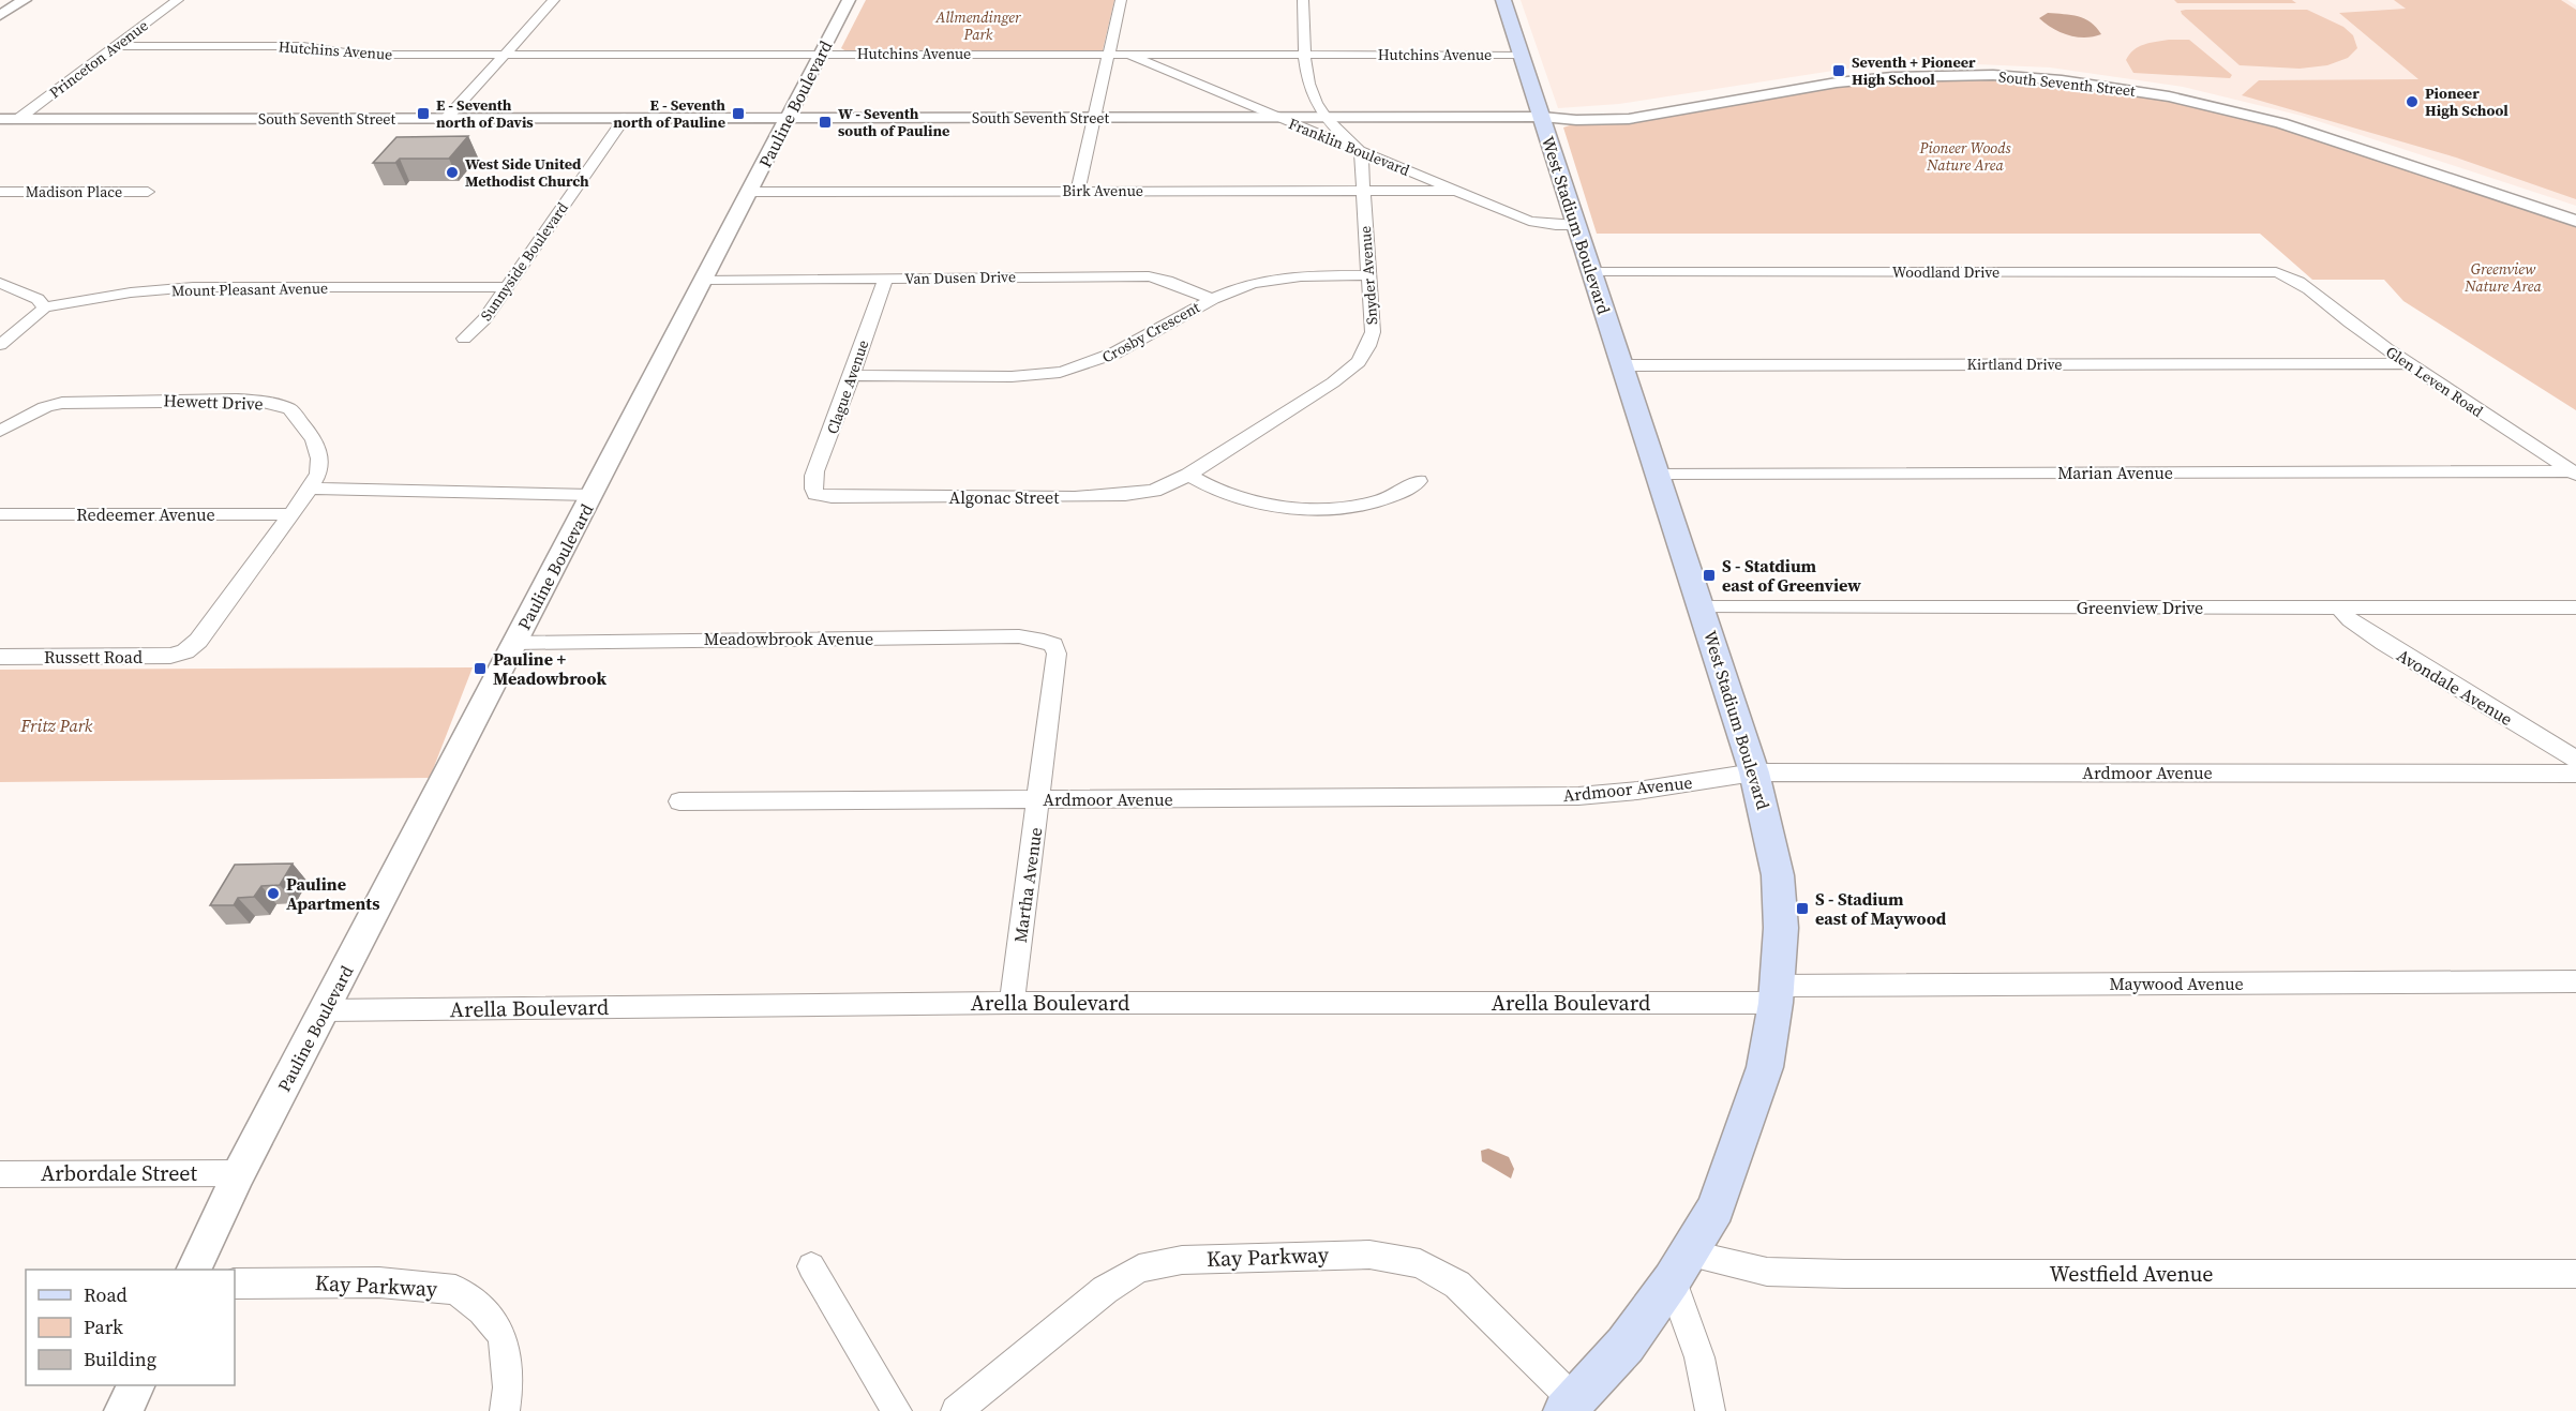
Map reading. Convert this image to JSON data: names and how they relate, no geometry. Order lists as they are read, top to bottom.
{
  "streets": {
    "main road": ["West Stadium Boulevard"],
    "street": [
      "Hutchins Avenue",
      "Princeton Avenue",
      "South Seventh Street",
      "Pauline Boulevard",
      "Franklin Boulevard",
      "Birk Avenue",
      "Madison Place",
      "Sunnyside Boulevard",
      "Woodland Drive",
      "Snyder Avenue",
      "Van Dusen Drive",
      "Mount Pleasant Avenue",
      "Crosby Crescent",
      "Kirtland Drive",
      "Glen Leven Road",
      "Clague Avenue",
      "Hewett Drive",
      "Marian Avenue",
      "Algonac Street",
      "Redeemer Avenue",
      "Greenview Drive",
      "Meadowbrook Avenue",
      "Russett Road",
      "Avondale Avenue",
      "Ardmoor Avenue",
      "Martha Avenue",
      "Maywood Avenue",
      "Arella Boulevard",
      "Arbordale Street",
      "Kay Parkway",
      "Westfield Avenue"
    ]
  },
  "crossings": [
    ["Hutchins Avenue", "Princeton Avenue"],
    ["Hutchins Avenue", "Pauline Boulevard"],
    ["Hutchins Avenue", "Franklin Boulevard"],
    ["Hutchins Avenue", "West Stadium Boulevard"],
    ["Princeton Avenue", "South Seventh Street"],
    ["South Seventh Street", "Pauline Boulevard"],
    ["South Seventh Street", "Franklin Boulevard"],
    ["South Seventh Street", "West Stadium Boulevard"],
    ["South Seventh Street", "Sunnyside Boulevard"],
    ["Pauline Boulevard", "Birk Avenue"],
    ["Pauline Boulevard", "Van Dusen Drive"],
    ["Pauline Boulevard", "Meadowbrook Avenue"],
    ["Pauline Boulevard", "Arella Boulevard"],
    ["Pauline Boulevard", "Arbordale Street"],
    ["Franklin Boulevard", "Birk Avenue"],
    ["Franklin Boulevard", "West Stadium Boulevard"],
    ["Franklin Boulevard", "Snyder Avenue"],
    ["Birk Avenue", "Snyder Avenue"],
    ["West Stadium Boulevard", "Woodland Drive"],
    ["West Stadium Boulevard", "Kirtland Drive"],
    ["West Stadium Boulevard", "Marian Avenue"],
    ["West Stadium Boulevard", "Greenview Drive"],
    ["West Stadium Boulevard", "Ardmoor Avenue"],
    ["West Stadium Boulevard", "Maywood Avenue"],
    ["West Stadium Boulevard", "Arella Boulevard"],
    ["West Stadium Boulevard", "Kay Parkway"],
    ["West Stadium Boulevard", "Westfield Avenue"],
    ["Sunnyside Boulevard", "Mount Pleasant Avenue"],
    ["Woodland Drive", "Glen Leven Road"],
    ["Snyder Avenue", "Crosby Crescent"],
    ["Snyder Avenue", "Algonac Street"],
    ["Van Dusen Drive", "Crosby Crescent"],
    ["Van Dusen Drive", "Clague Avenue"],
    ["Crosby Crescent", "Clague Avenue"],
    ["Kirtland Drive", "Glen Leven Road"],
    ["Glen Leven Road", "Marian Avenue"],
    ["Clague Avenue", "Algonac Street"],
    ["Hewett Drive", "Redeemer Avenue"],
    ["Hewett Drive", "Russett Road"],
    ["Greenview Drive", "Avondale Avenue"],
    ["Meadowbrook Avenue", "Martha Avenue"],
    ["Ardmoor Avenue", "Martha Avenue"],
    ["Martha Avenue", "Arella Boulevard"],
    ["Maywood Avenue", "Arella Boulevard"]
  ],
  "parks": [
    "Allmendinger Park",
    "Pioneer Woods Nature Area",
    "Greenview Nature Area",
    "Fritz Park"
  ],
  "places": {
    "transit": [
      "Seventh + Pioneer High School",
      "E - Seventh north of Davis",
      "E - Seventh north of Pauline",
      "W - Seventh south of Pauline",
      "S - Statdium east of Greenview",
      "Pauline + Meadowbrook",
      "S - Stadium east of Maywood"
    ],
    "other": ["Pioneer High School", "West Side United Methodist Church", "Pauline Apartments"]
  },
  "legend": ["Road", "Park", "Building"]
}
